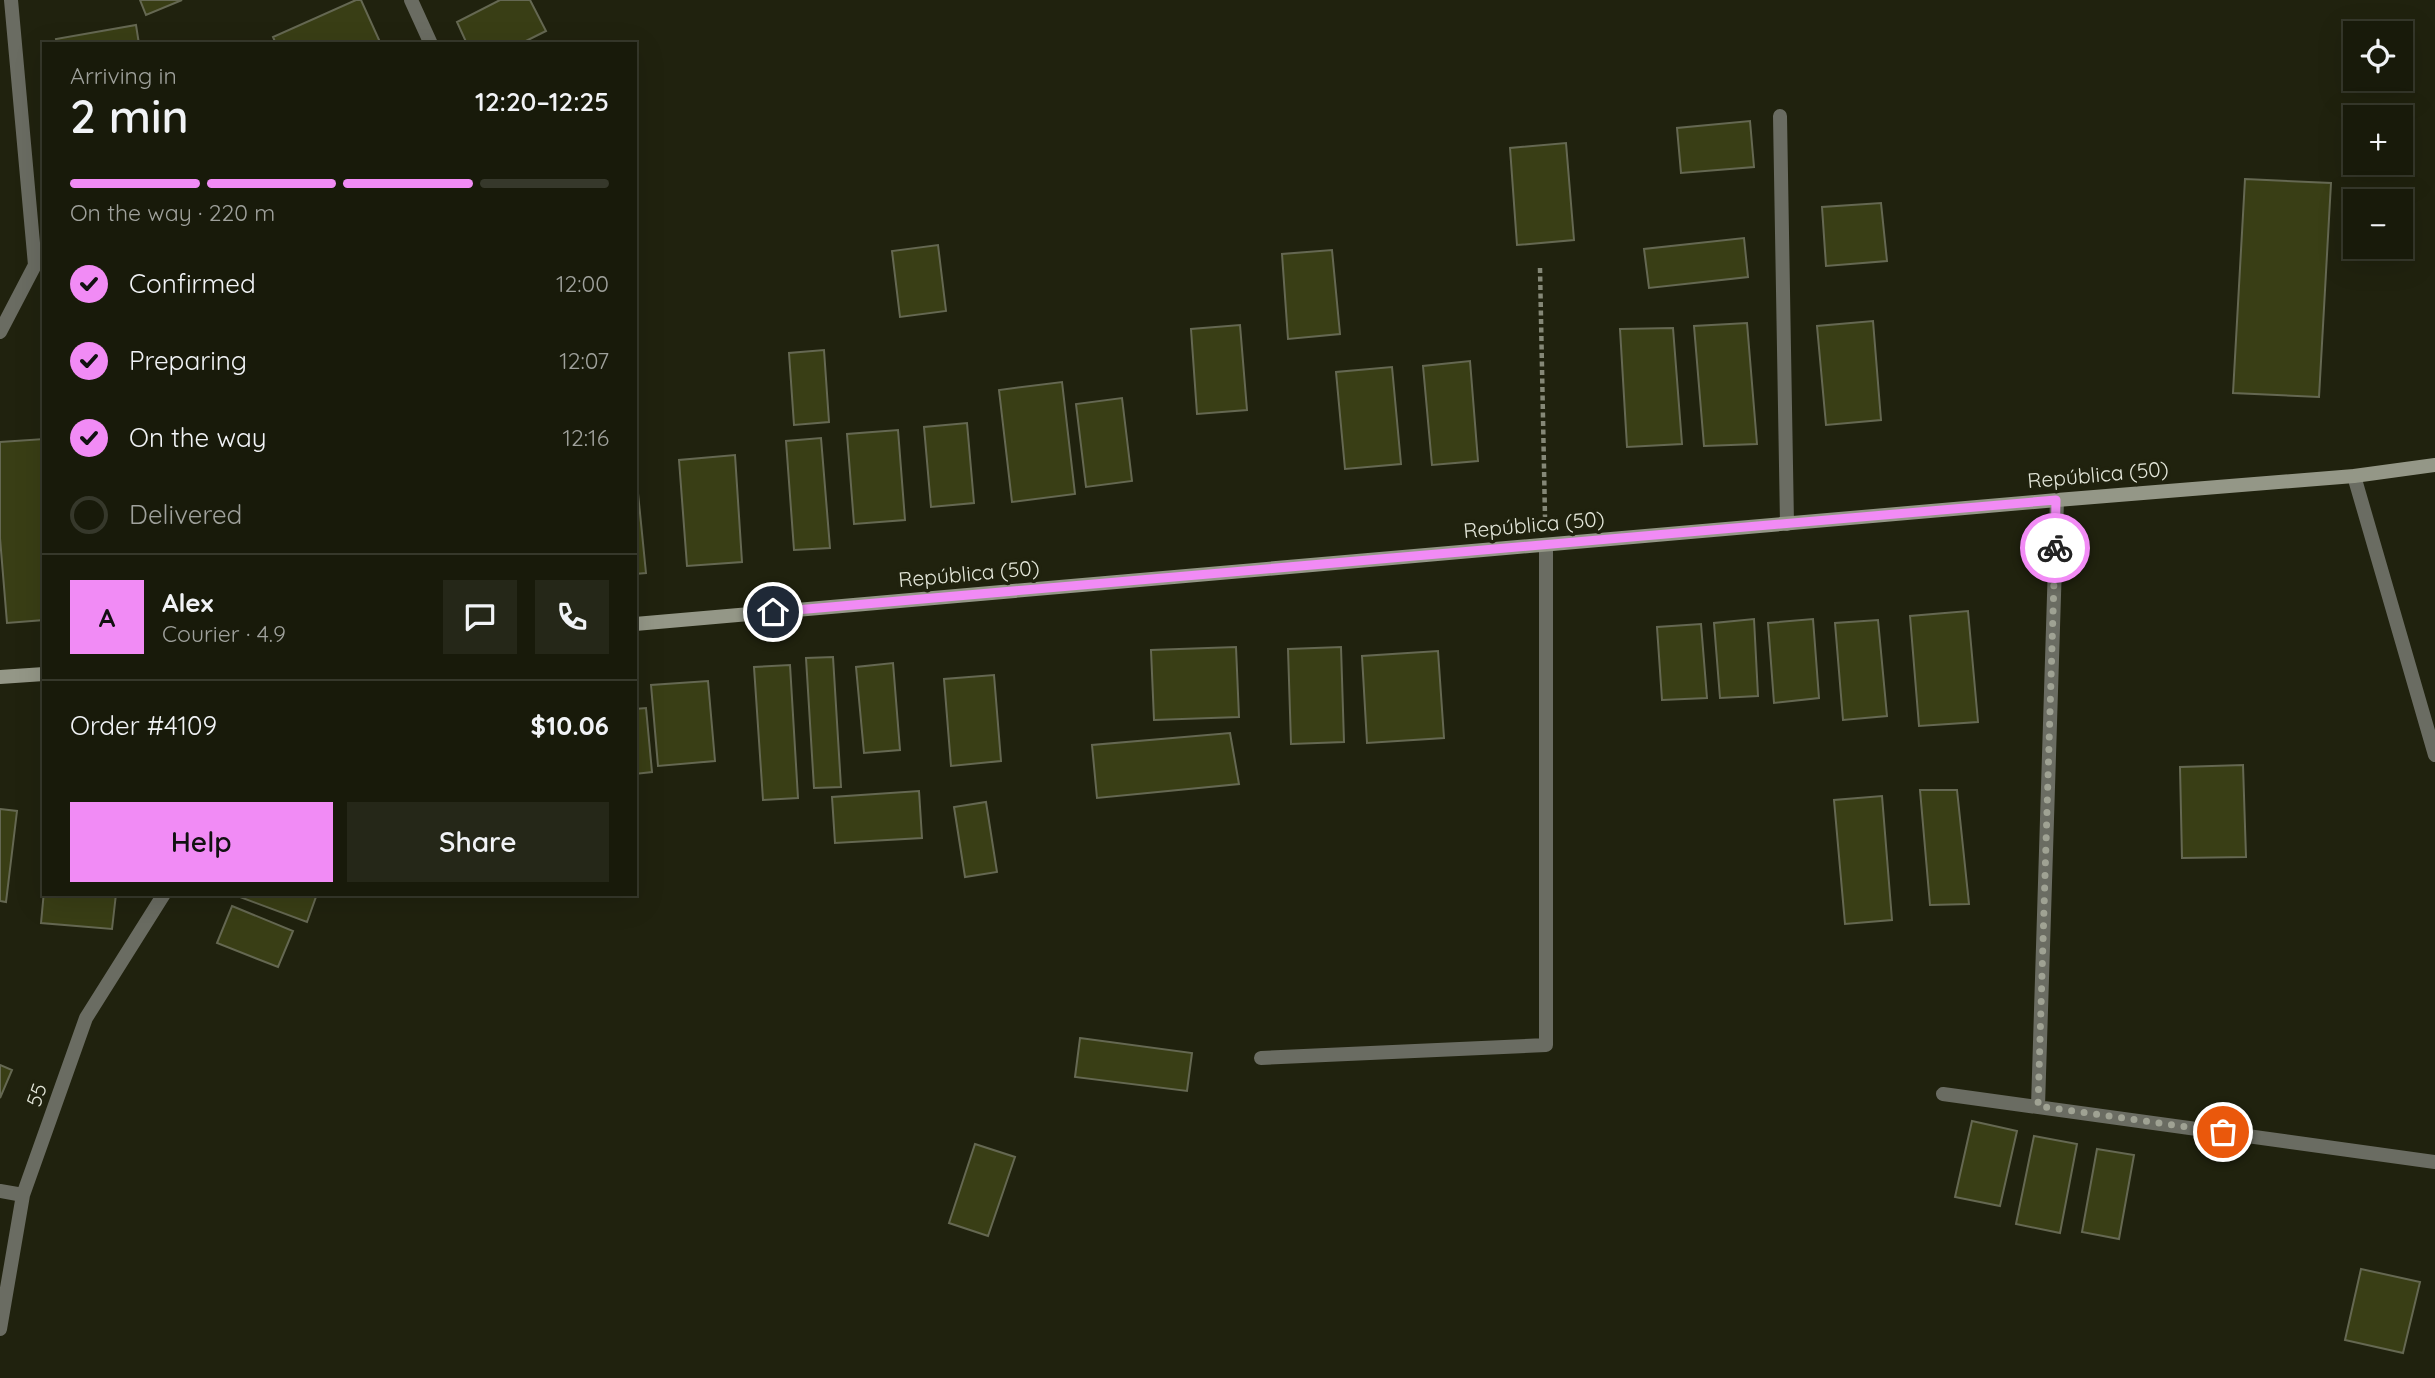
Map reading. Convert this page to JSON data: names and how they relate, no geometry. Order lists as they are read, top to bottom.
{
  "streets": {
    "main road": ["República (50)"],
    "street": ["55"]
  },
  "page": {
    "map_buttons": ["+", "−"],
    "heading": ["2 min", "Arriving in", "12:20–12:25"],
    "panel": [
      "Alex",
      "Courier · 4.9",
      "Order #4109",
      "$10.06"
    ],
    "bar": "On the way · 220 m",
    "list": [
      ["Confirmed", "12:00"],
      ["Preparing", "12:07"],
      ["On the way", "12:16"],
      "Delivered"
    ],
    "round": "A",
    "buttons": ["Help", "Share"]
  }
}
